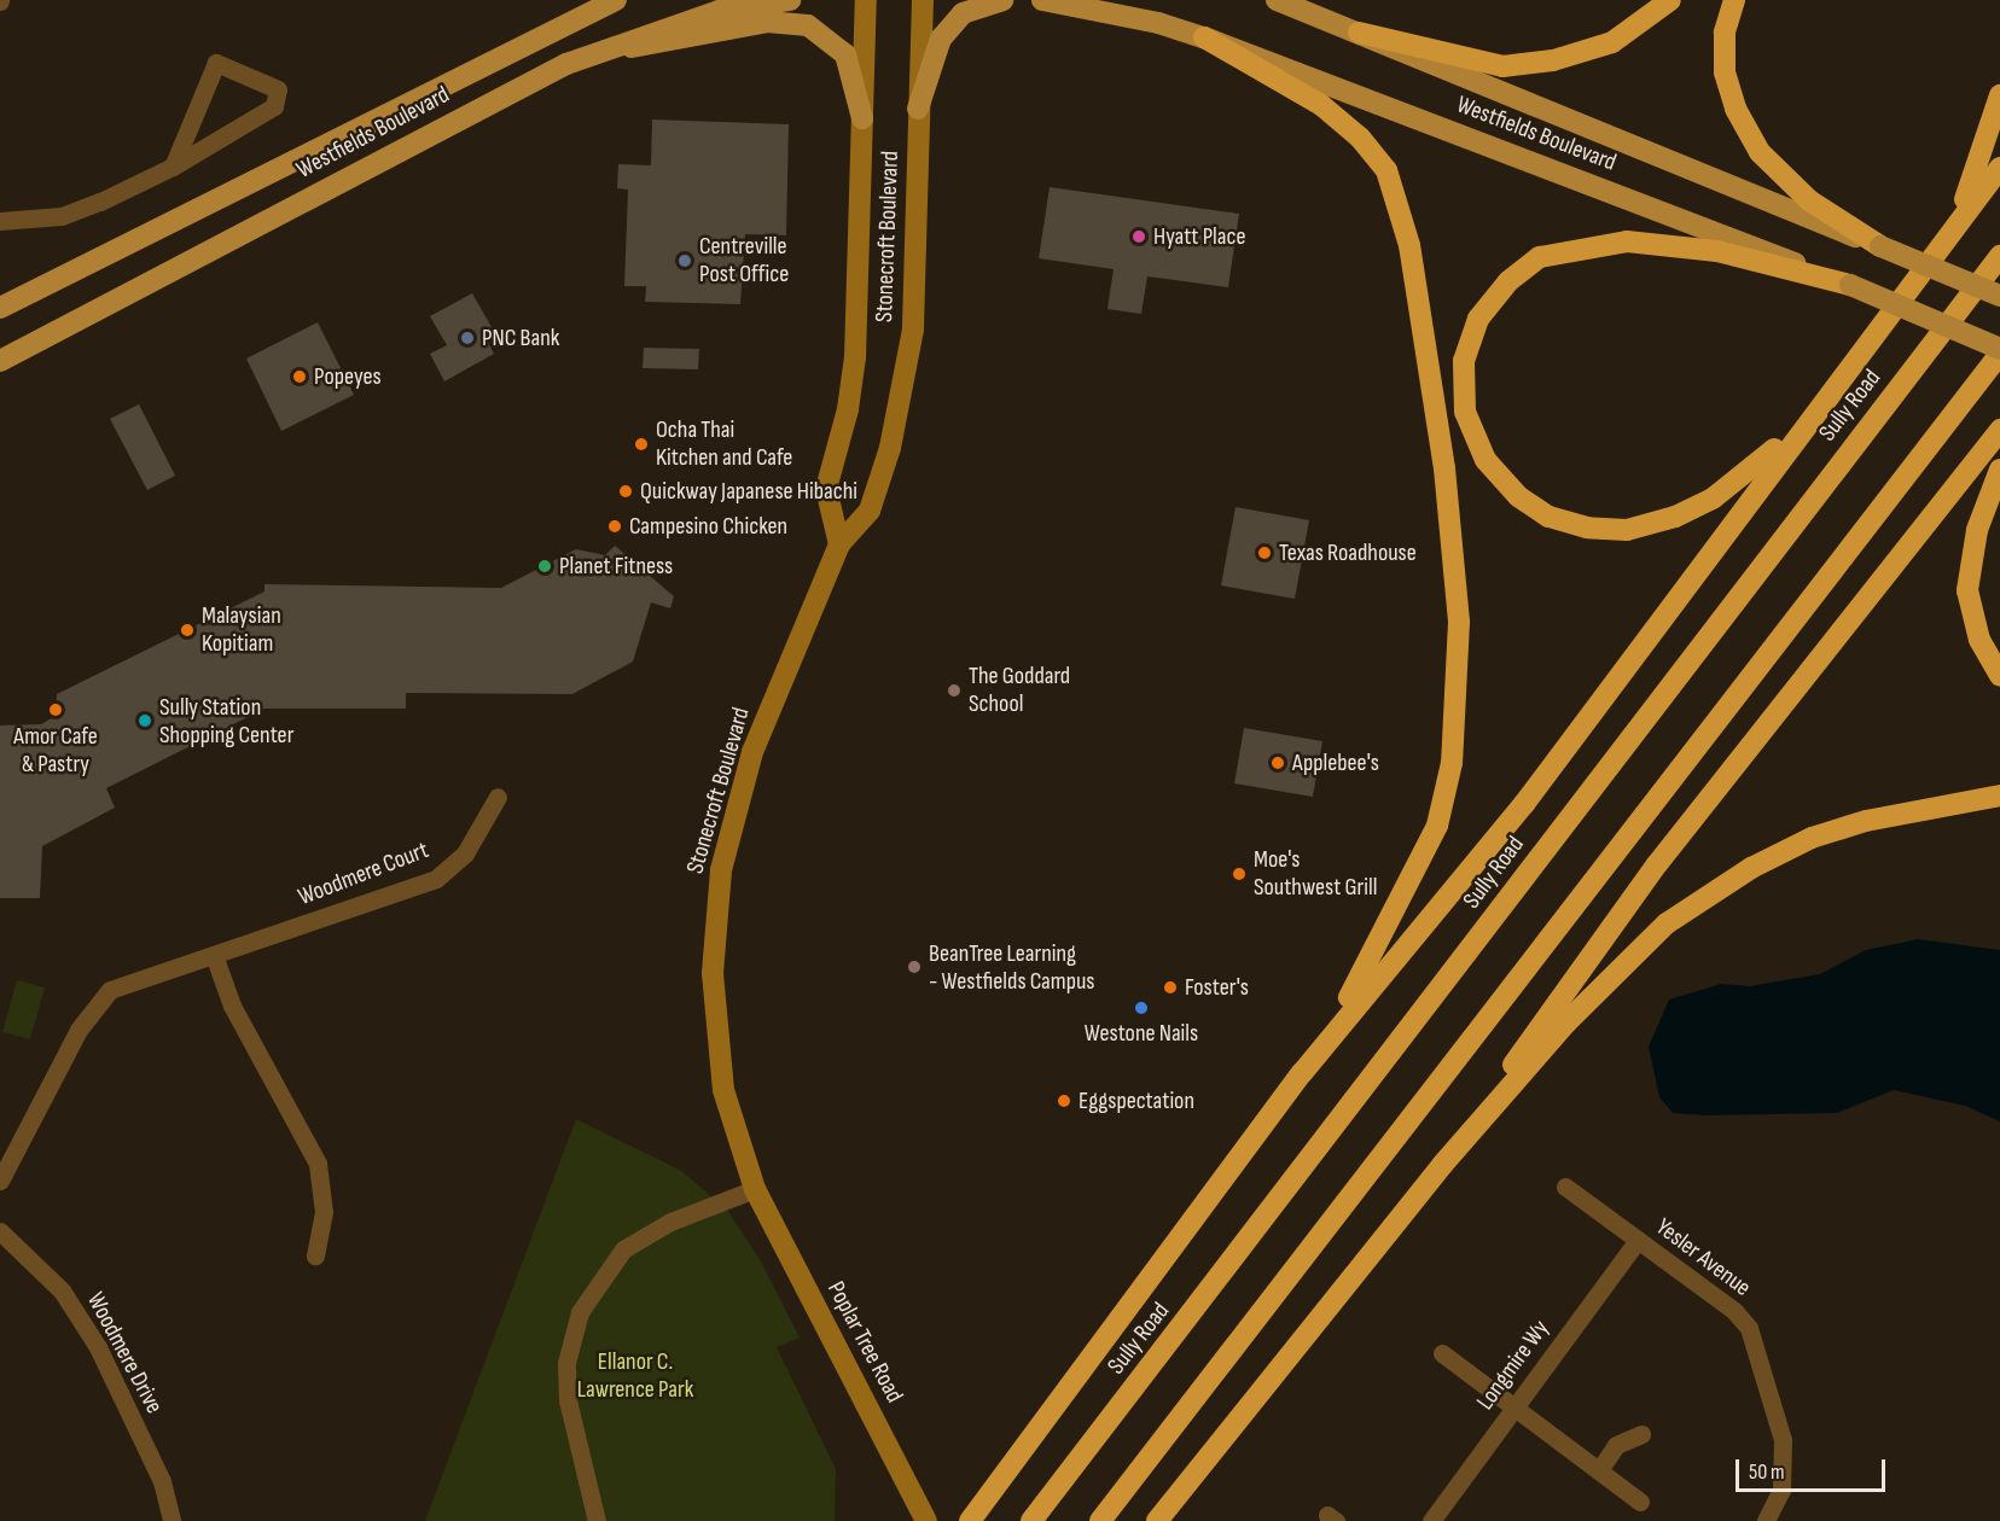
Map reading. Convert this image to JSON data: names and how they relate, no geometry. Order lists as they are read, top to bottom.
{
  "streets": {
    "highway": ["Sully Road"],
    "main road": ["Westfields Boulevard", "Stonecroft Boulevard", "Poplar Tree Road"],
    "street": [
      "Woodmere Court",
      "Yesler Avenue",
      "Woodmere Drive",
      "Longmire Wy"
    ]
  },
  "crossings": [
    ["Stonecroft Boulevard", "Poplar Tree Road"],
    ["Yesler Avenue", "Longmire Wy"]
  ],
  "parks": ["Ellanor C. Lawrence Park"],
  "places": [
    "Hyatt Place",
    "Centreville Post Office",
    "PNC Bank",
    "Popeyes",
    "Ocha Thai Kitchen and Cafe",
    "Quickway Japanese Hibachi",
    "Campesino Chicken",
    "Texas Roadhouse",
    "Planet Fitness",
    "Malaysian Kopitiam",
    "The Goddard School",
    "Amor Cafe & Pastry",
    "Sully Station Shopping Center",
    "Applebee's",
    "Moe's Southwest Grill",
    "BeanTree Learning - Westfields Campus",
    "Foster's",
    "Westone Nails",
    "Eggspectation"
  ],
  "scale_bar": "50 m"
}
